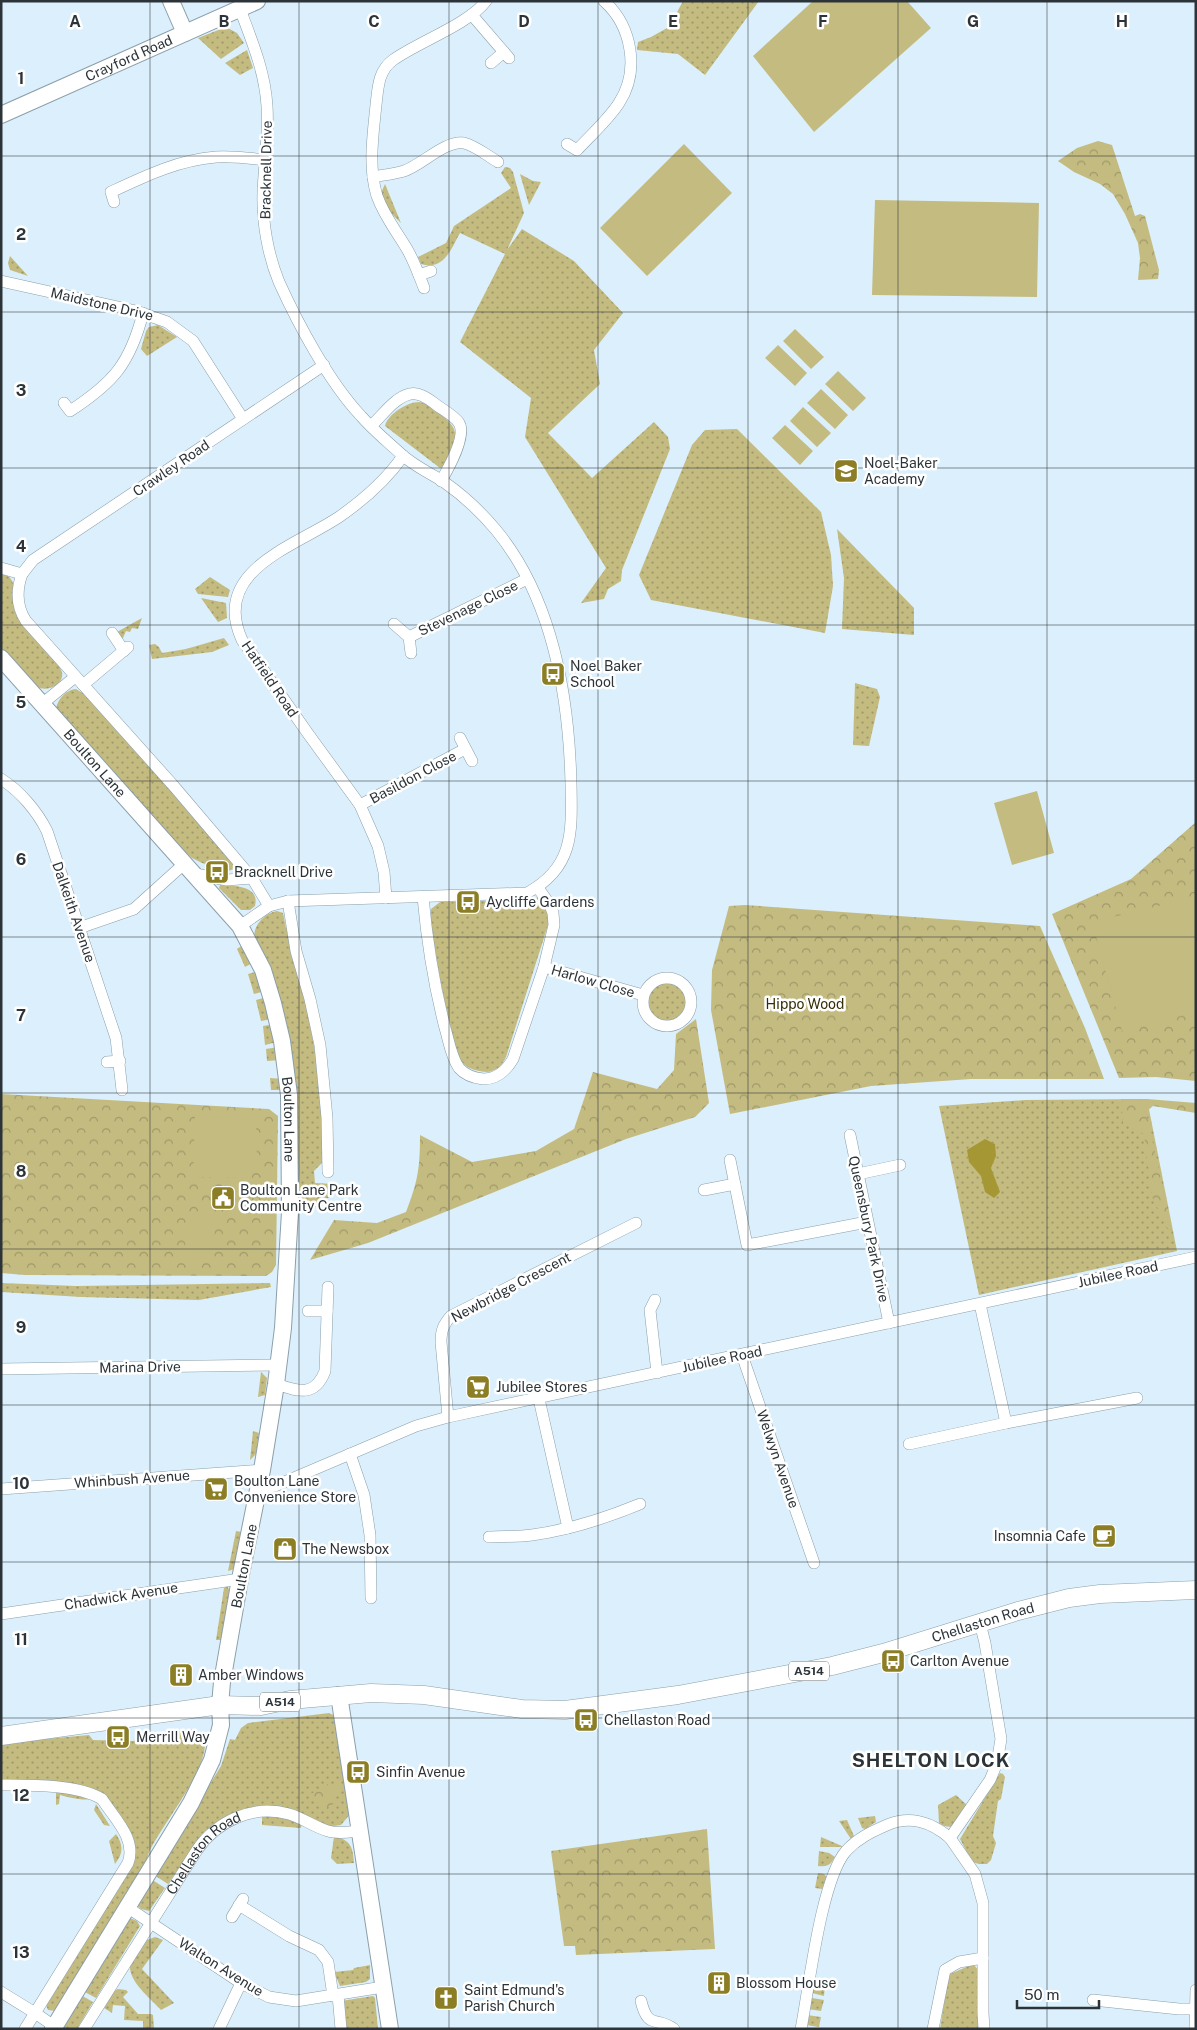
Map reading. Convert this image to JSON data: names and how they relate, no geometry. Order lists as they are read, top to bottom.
{
  "streets": {
    "main road": ["Chellaston Road", "A514"],
    "street": [
      "Crayford Road",
      "Bracknell Drive",
      "Maidstone Drive",
      "Crawley Road",
      "Stevenage Close",
      "Hatfield Road",
      "Boulton Lane",
      "Basildon Close",
      "Dalkeith Avenue",
      "Harlow Close",
      "Queensbury Park Drive",
      "Jubilee Road",
      "Newbridge Crescent",
      "Marina Drive",
      "Welwyn Avenue",
      "Whinbush Avenue",
      "Chadwick Avenue",
      "Walton Avenue"
    ]
  },
  "crossings": [
    ["Crayford Road", "Bracknell Drive"],
    ["Bracknell Drive", "Crawley Road"],
    ["Bracknell Drive", "Stevenage Close"],
    ["Bracknell Drive", "Hatfield Road"],
    ["Bracknell Drive", "Boulton Lane"],
    ["Maidstone Drive", "Crawley Road"],
    ["Hatfield Road", "Basildon Close"],
    ["Boulton Lane", "Jubilee Road"],
    ["Boulton Lane", "Marina Drive"],
    ["Boulton Lane", "Whinbush Avenue"],
    ["Boulton Lane", "Chadwick Avenue"],
    ["Boulton Lane", "Chellaston Road"],
    ["Queensbury Park Drive", "Jubilee Road"],
    ["Jubilee Road", "Newbridge Crescent"],
    ["Jubilee Road", "Welwyn Avenue"],
    ["Chellaston Road", "Walton Avenue"]
  ],
  "districts": ["SHELTON LOCK"],
  "parks": ["Hippo Wood"],
  "places": {
    "school or university": ["Noel-Baker Academy"],
    "bus stop": [
      "Noel Baker School",
      "Bracknell Drive",
      "Aycliffe Gardens",
      "Carlton Avenue",
      "Chellaston Road",
      "Merrill Way",
      "Sinfin Avenue"
    ],
    "public building": ["Boulton Lane Park Community Centre"],
    "supermarket": ["Jubilee Stores", "Boulton Lane Convenience Store"],
    "cafe": ["Insomnia Cafe"],
    "shop": ["The Newsbox"],
    "building": ["Amber Windows", "Blossom House"],
    "church": ["Saint Edmund's Parish Church"]
  },
  "scale_bar": "50 m",
  "grid": {
    "columns": [
      "A",
      "B",
      "C",
      "D",
      "E",
      "F",
      "G",
      "H"
    ],
    "rows": [
      "1",
      "2",
      "3",
      "4",
      "5",
      "6",
      "7",
      "8",
      "9",
      "10",
      "11",
      "12",
      "13"
    ]
  }
}
